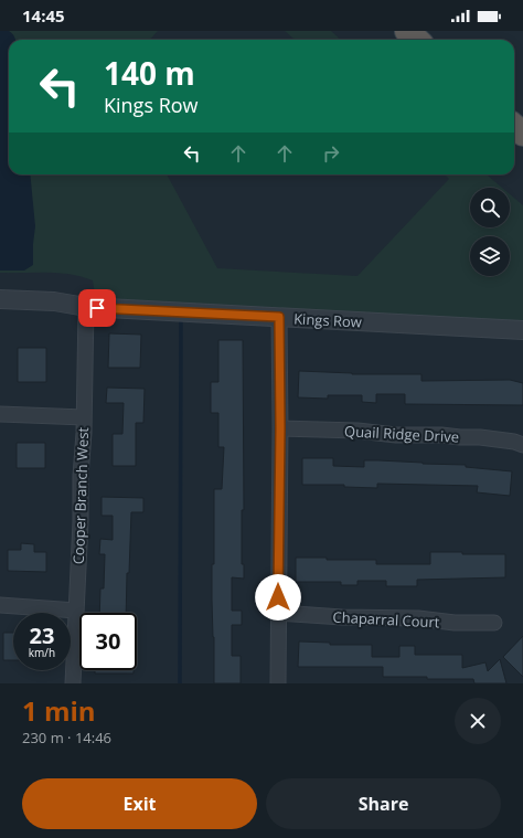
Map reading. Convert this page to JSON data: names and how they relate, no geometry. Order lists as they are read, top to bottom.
{
  "streets": {
    "street": [
      "Kings Row",
      "Quail Ridge Drive",
      "Cooper Branch West",
      "Chaparral Court"
    ]
  },
  "crossings": [
    ["Kings Row", "Cooper Branch West"]
  ],
  "page": {
    "status": "14:45",
    "turn": ["140 m", "Kings Row"],
    "speed": "23 km/h",
    "limit": "30",
    "heading": ["1 min", "230 m · 14:46"],
    "buttons": ["Exit", "Share"]
  }
}
